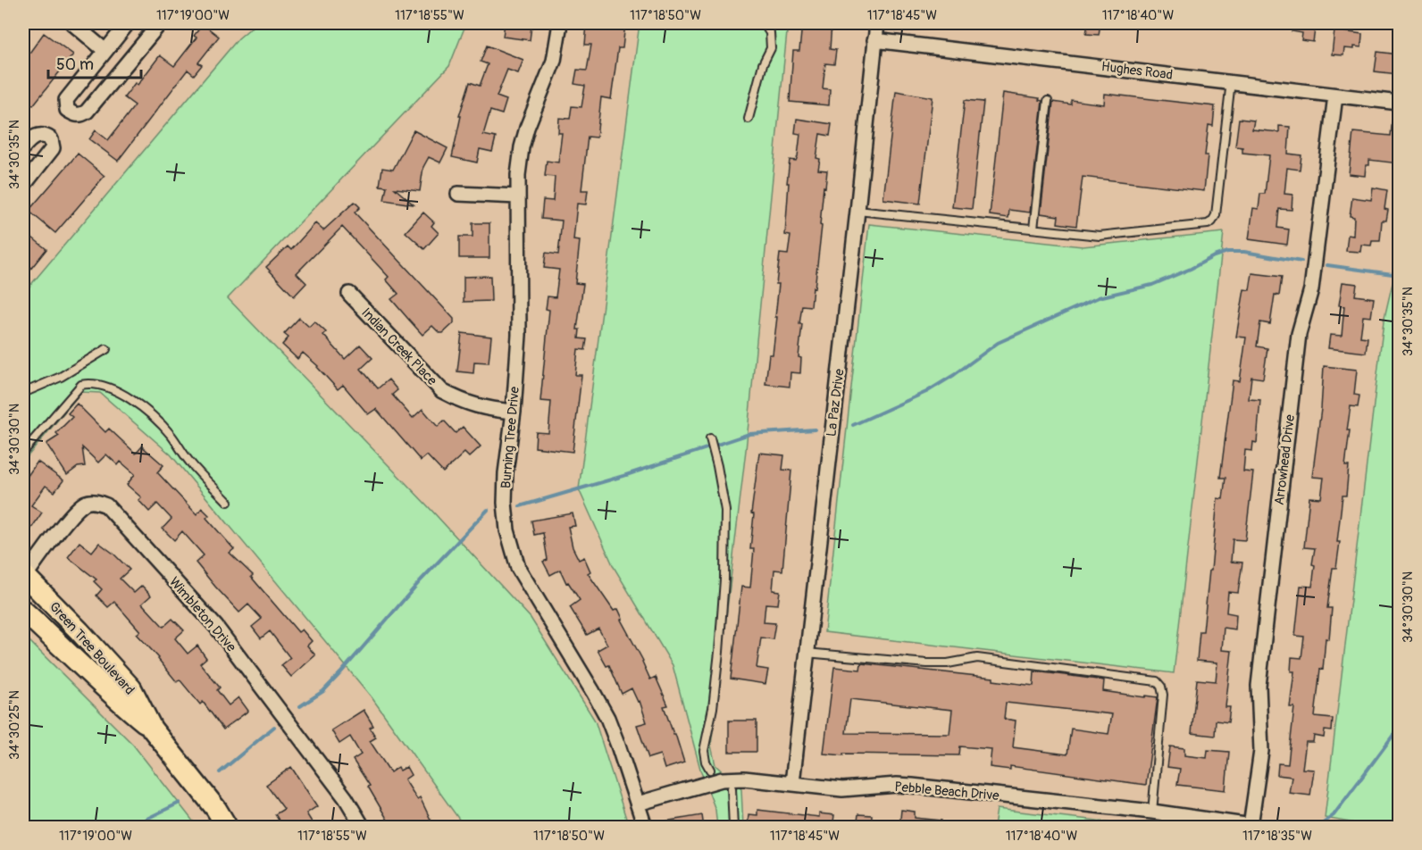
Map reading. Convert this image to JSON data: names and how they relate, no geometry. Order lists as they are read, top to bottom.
{
  "streets": {
    "main road": ["Green Tree Boulevard"],
    "street": [
      "Hughes Road",
      "Indian Creek Place",
      "La Paz Drive",
      "Burning Tree Drive",
      "Arrowhead Drive",
      "Wimbleton Drive",
      "Pebble Beach Drive"
    ]
  },
  "crossings": [
    ["Hughes Road", "La Paz Drive"],
    ["Hughes Road", "Arrowhead Drive"],
    ["Indian Creek Place", "Burning Tree Drive"],
    ["La Paz Drive", "Pebble Beach Drive"],
    ["Burning Tree Drive", "Pebble Beach Drive"],
    ["Arrowhead Drive", "Pebble Beach Drive"],
    ["Wimbleton Drive", "Green Tree Boulevard"]
  ],
  "scale_bar": "50 m",
  "coordinates": [
    "117°19'00\"W",
    "117°18'55\"W",
    "117°18'50\"W",
    "117°18'45\"W",
    "117°18'40\"W",
    "34°30'35\"N",
    "34°30'30\"N",
    "34°30'25\"N",
    "117°18'35\"W"
  ]
}
